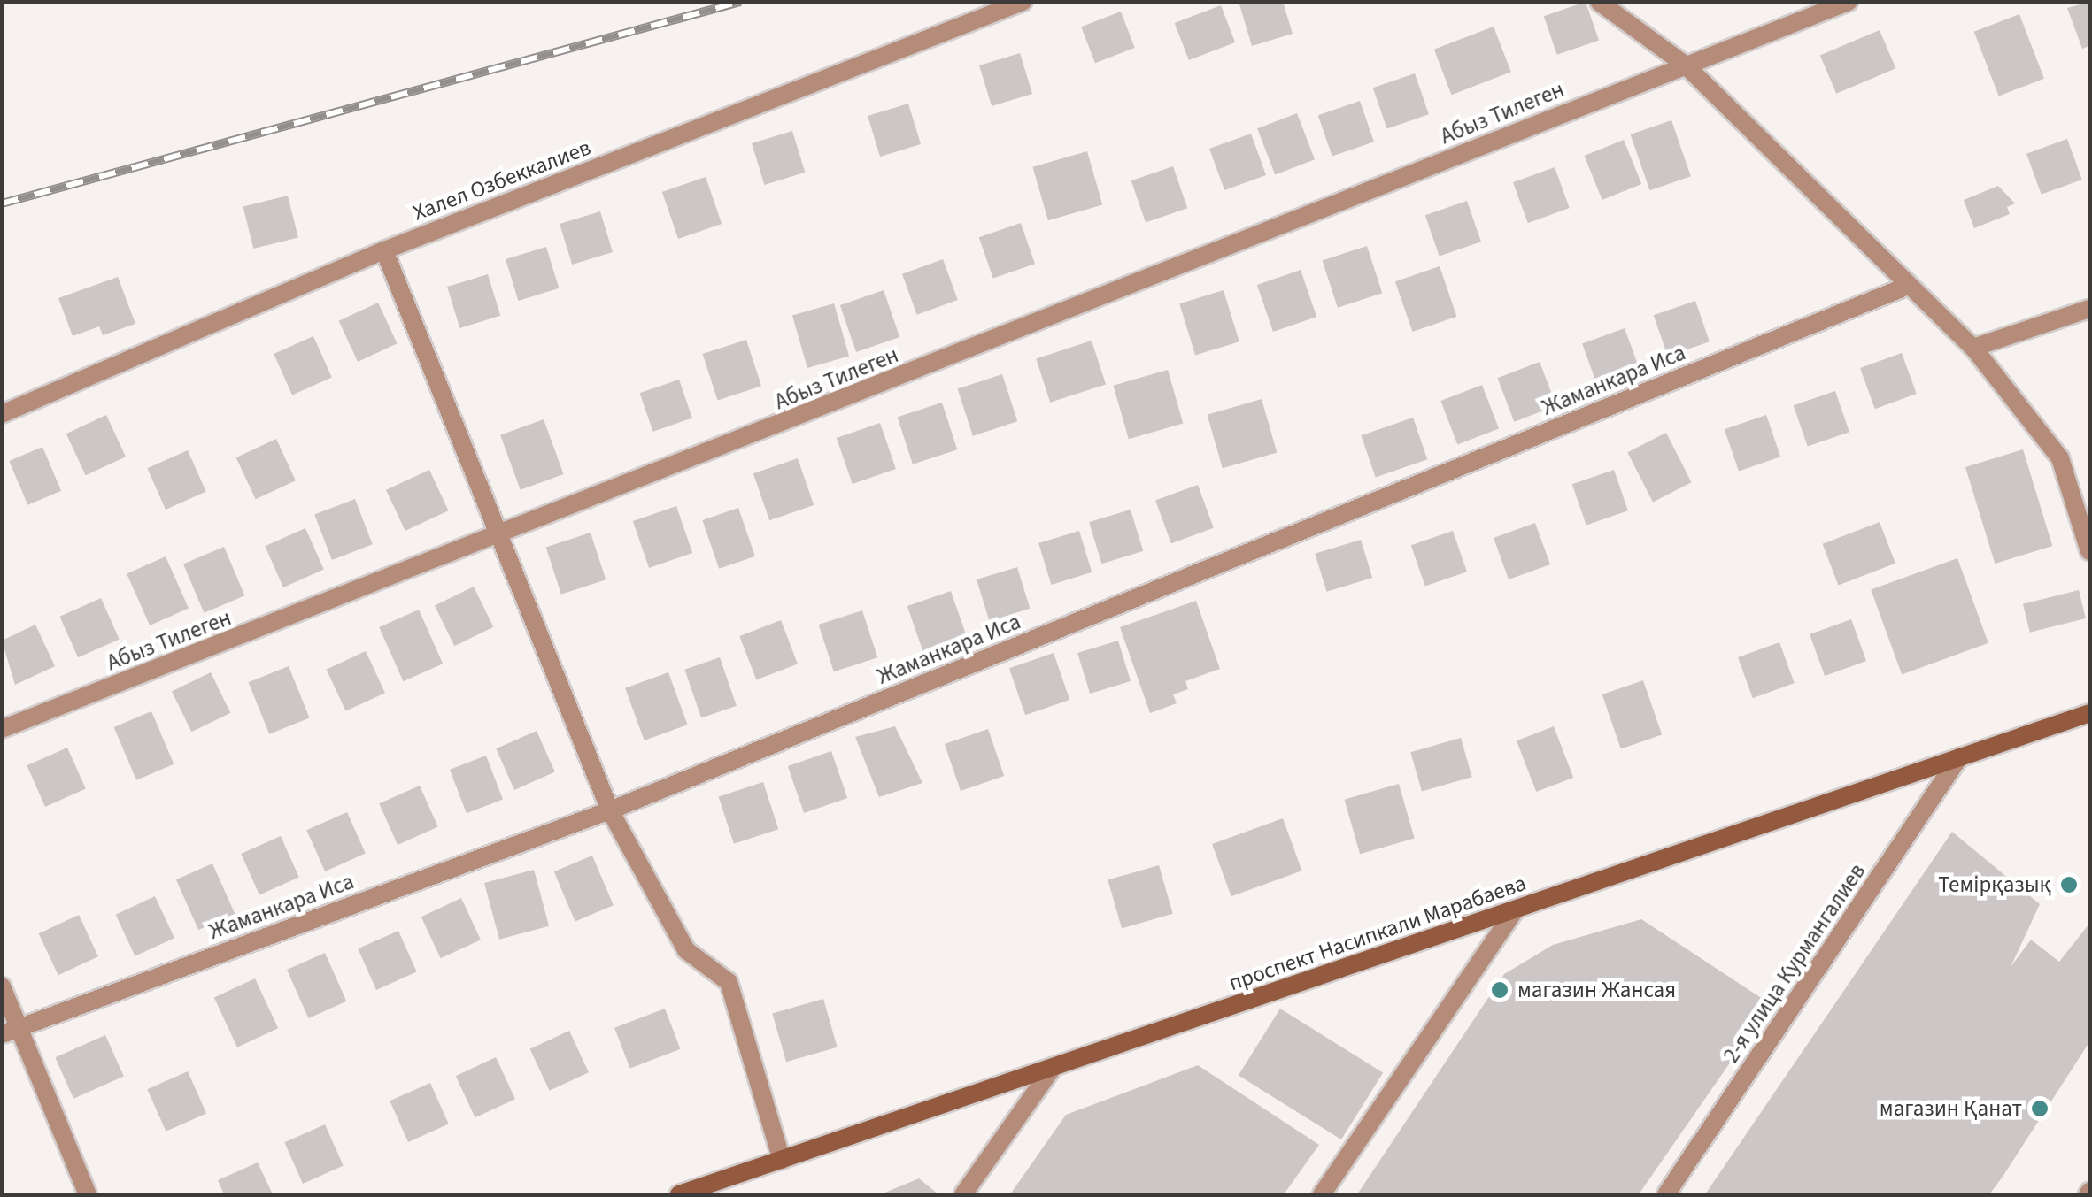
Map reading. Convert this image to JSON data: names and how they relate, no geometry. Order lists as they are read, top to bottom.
{
  "streets": {
    "main road": ["проспект Насипкали Марабаева"],
    "street": [
      "Абыз Тилеген",
      "Халел Озбеккалиев",
      "Жаманкара Иса",
      "2-я улица Курмангалиев"
    ]
  },
  "crossings": [
    ["проспект Насипкали Марабаева", "2-я улица Курмангалиев"]
  ],
  "places": ["Темірқазық", "магазин Жансая", "магазин Қанат"]
}
